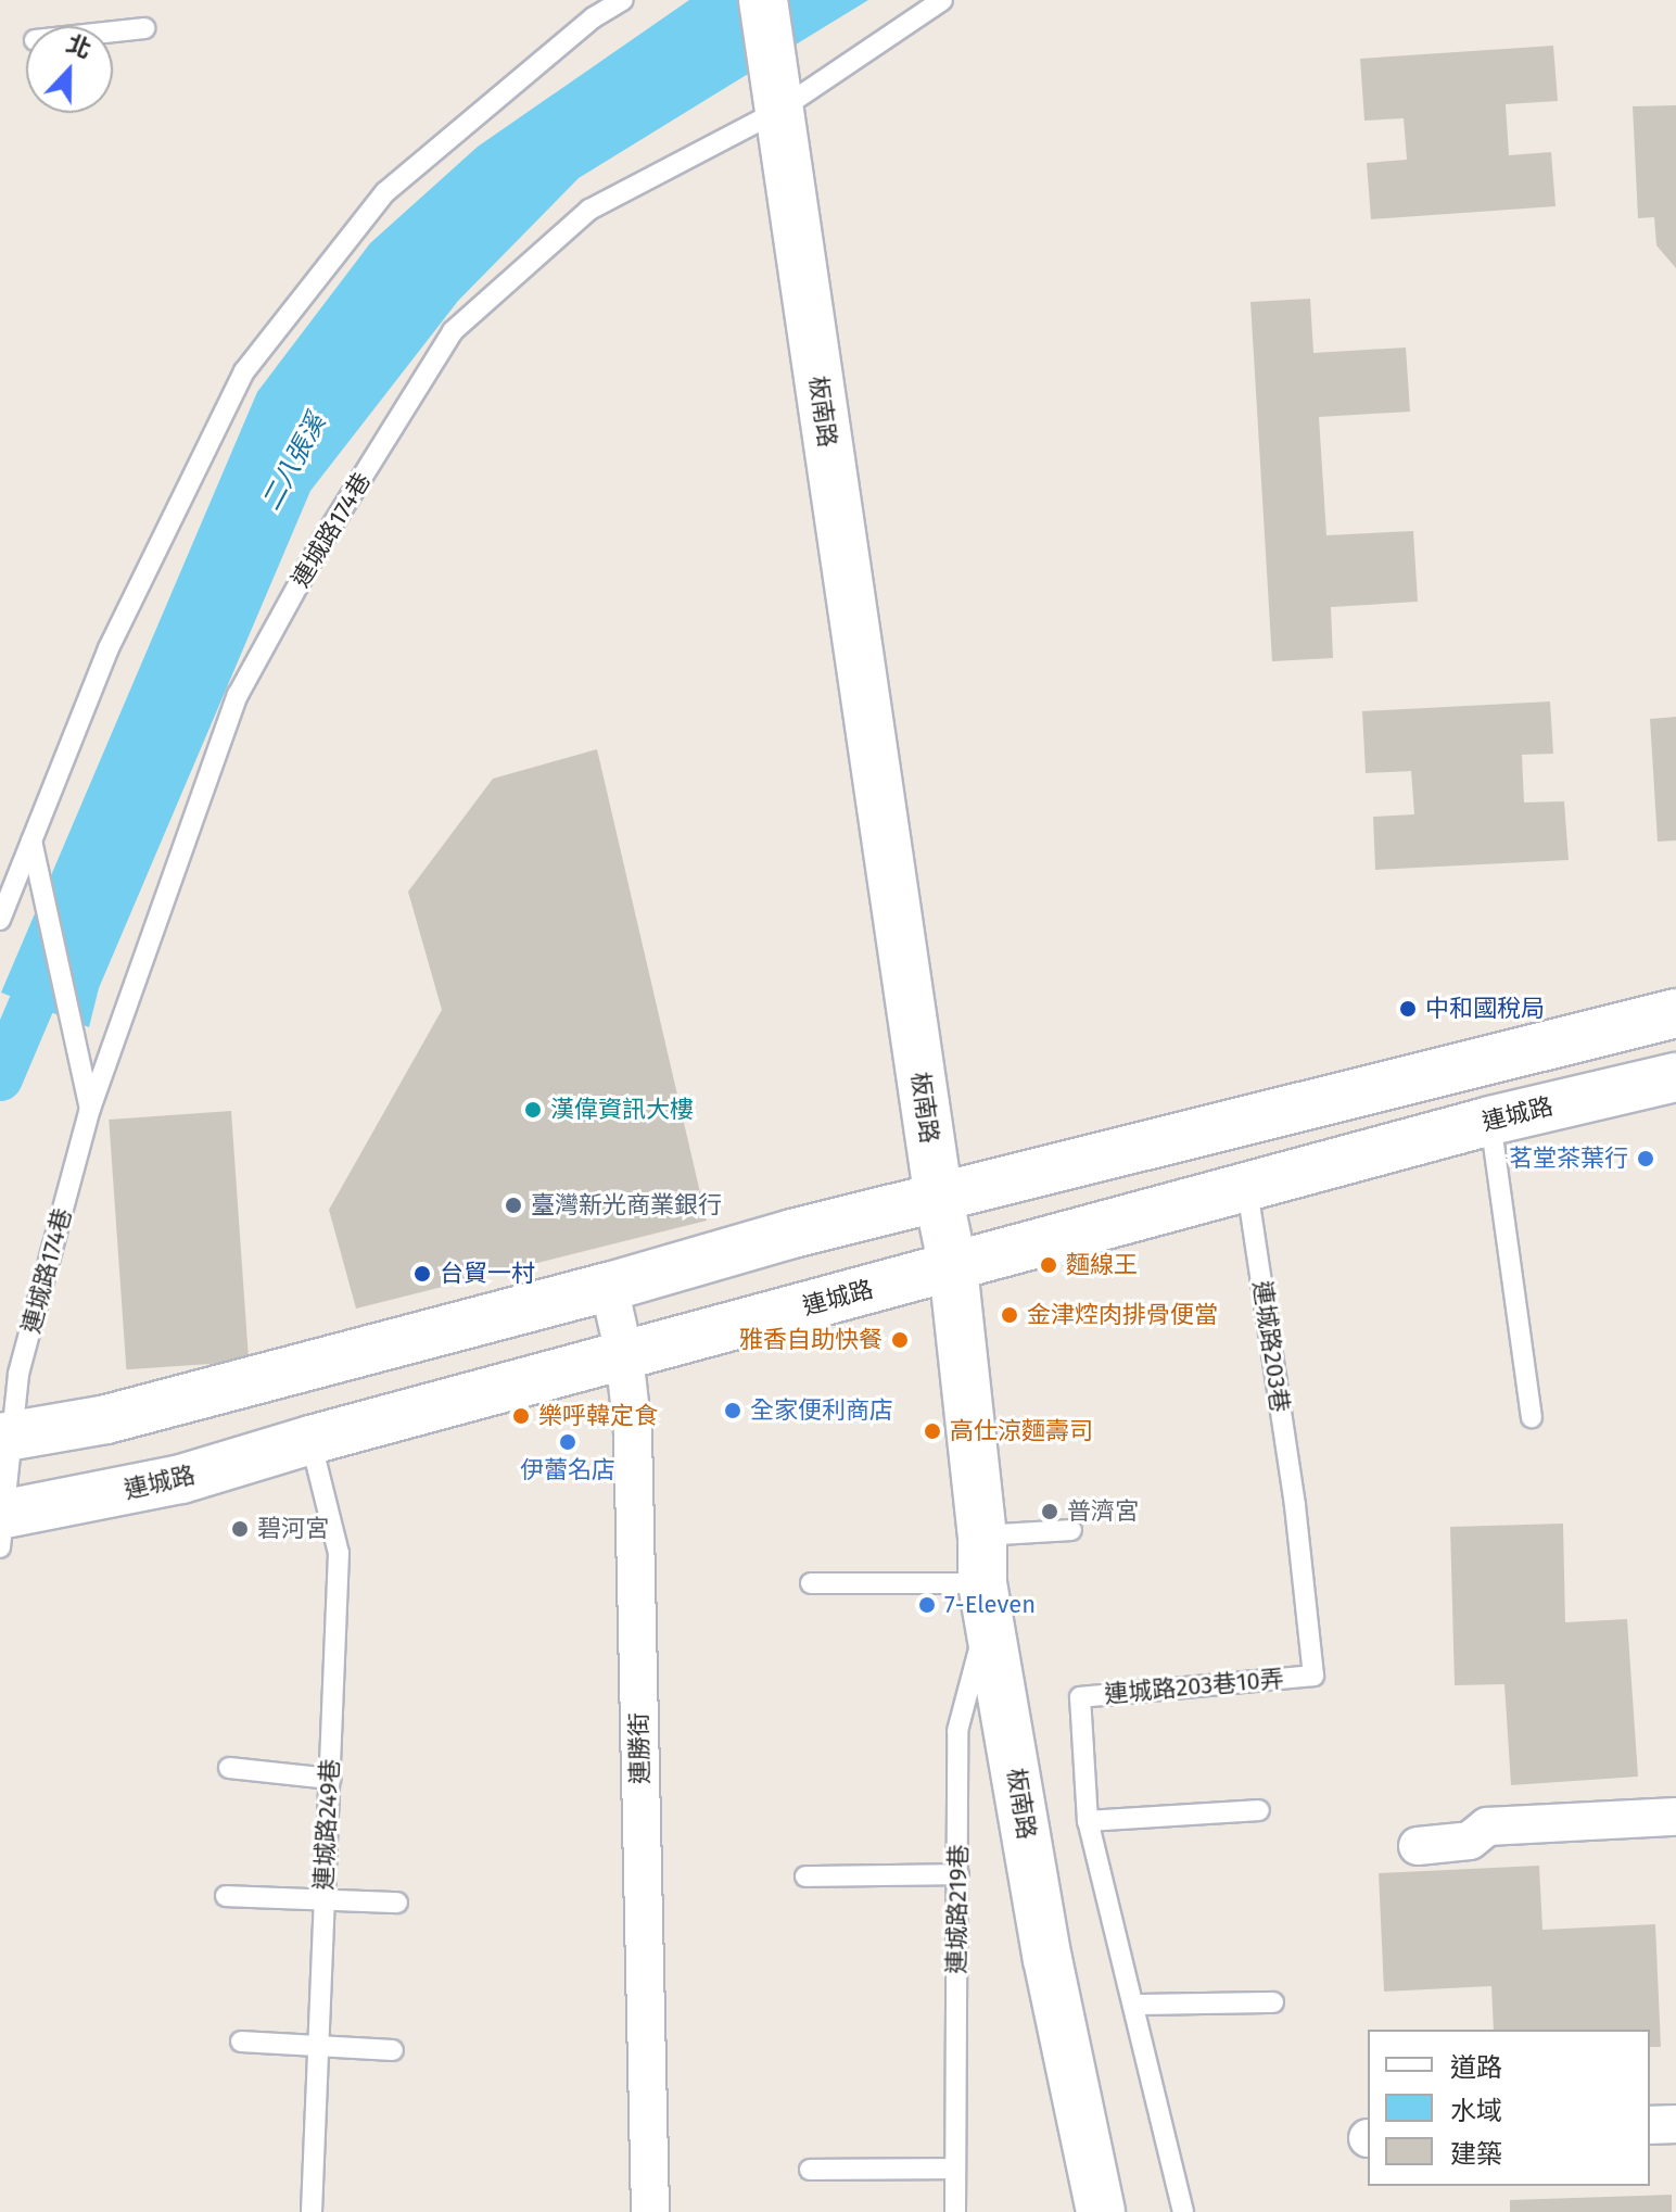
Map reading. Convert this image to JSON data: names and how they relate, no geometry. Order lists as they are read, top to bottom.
{
  "streets": {
    "main road": ["板南路", "連城路"],
    "street": ["連勝街"],
    "lane": [
      "連城路174巷",
      "連城路203巷",
      "連城路203巷10弄",
      "連城路249巷",
      "連城路219巷"
    ]
  },
  "crossings": [
    ["板南路", "連城路174巷"],
    ["板南路", "連城路"],
    ["板南路", "連城路219巷"],
    ["連城路174巷", "連城路"],
    ["連城路", "連城路203巷"],
    ["連城路", "連勝街"],
    ["連城路", "連城路249巷"],
    ["連城路203巷", "連城路203巷10弄"]
  ],
  "water": ["二八張溪"],
  "places": [
    "中和國稅局",
    "漢偉資訊大樓",
    "茗堂茶葉行",
    "臺灣新光商業銀行",
    "麵線王",
    "台貿一村",
    "金津焢肉排骨便當",
    "雅香自助快餐",
    "全家便利商店",
    "樂呼韓定食",
    "高仕涼麵壽司",
    "伊蕾名店",
    "普濟宮",
    "碧河宮",
    "7-Eleven"
  ],
  "legend": ["道路", "水域", "建築"],
  "north": "top"
}
